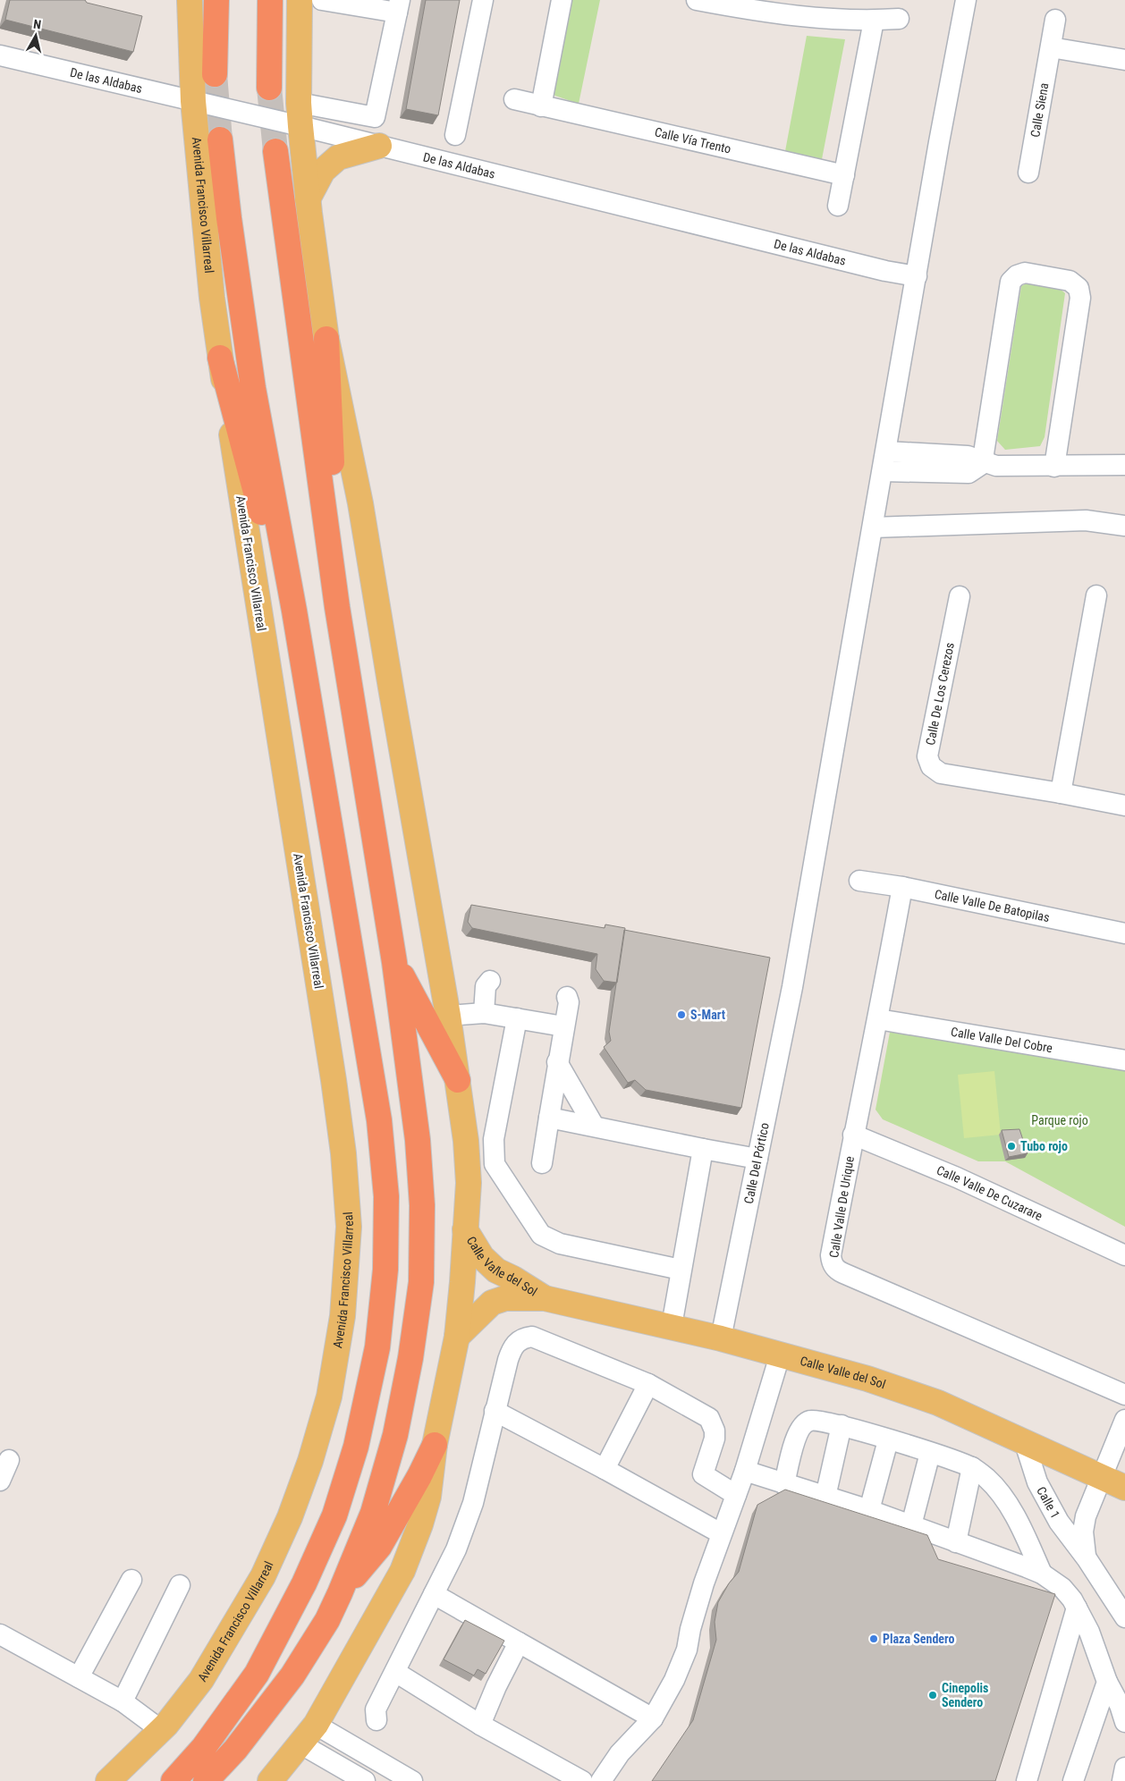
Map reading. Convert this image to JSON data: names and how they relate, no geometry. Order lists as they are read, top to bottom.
{
  "streets": {
    "highway": ["Avenida Francisco Villarreal"],
    "main road": ["Calle Valle del Sol"],
    "street": [
      "De las Aldabas",
      "Calle Siena",
      "Calle Vía Trento",
      "Calle De Los Cerezos",
      "Calle Valle De Batopilas",
      "Calle Valle Del Cobre",
      "Calle Del Pórtico",
      "Calle Valle De Cuzarare",
      "Calle Valle De Urique",
      "Calle 1"
    ]
  },
  "crossings": [
    ["De las Aldabas", "Avenida Francisco Villarreal"],
    ["De las Aldabas", "Calle Del Pórtico"],
    ["Calle Valle De Batopilas", "Calle Valle De Urique"],
    ["Calle Valle Del Cobre", "Calle Valle De Urique"],
    ["Calle Del Pórtico", "Calle Valle del Sol"],
    ["Calle Valle De Cuzarare", "Calle Valle De Urique"],
    ["Calle Valle del Sol", "Calle 1"]
  ],
  "parks": ["Parque rojo"],
  "places": [
    "S-Mart",
    "Tubo rojo",
    "Plaza Sendero",
    "Cinepolis Sendero"
  ],
  "north": "top"
}
